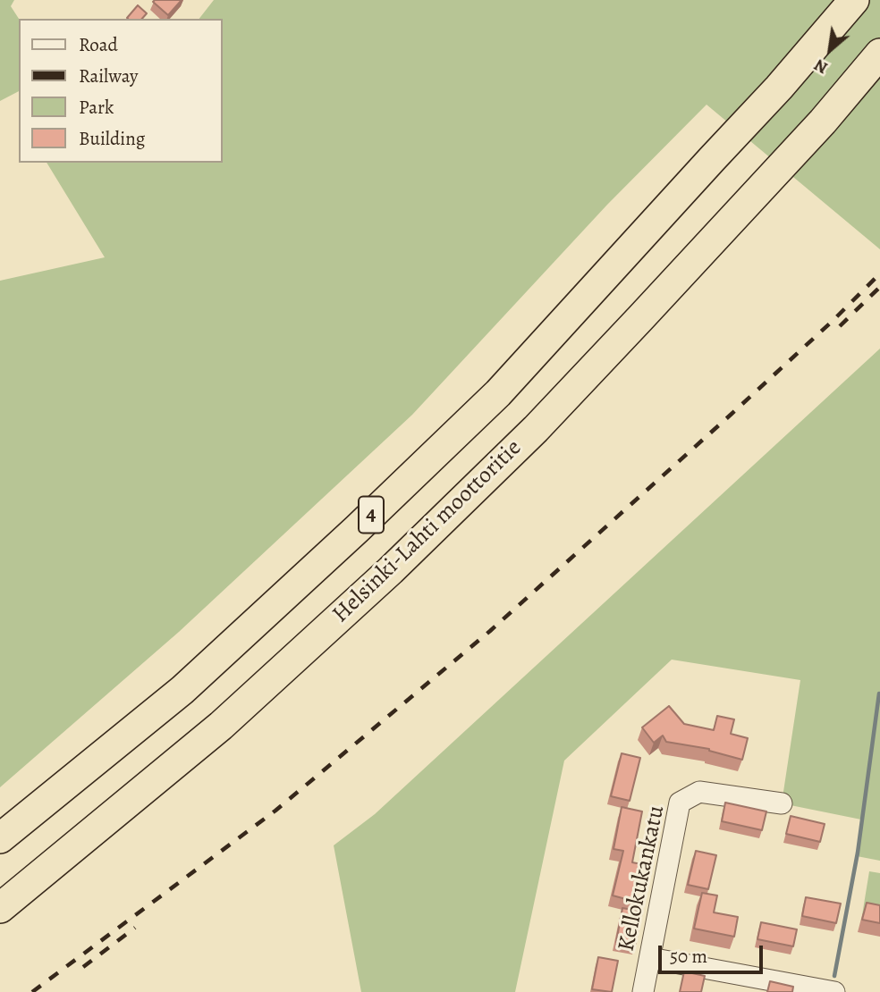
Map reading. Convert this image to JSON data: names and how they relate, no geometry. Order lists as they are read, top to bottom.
{
  "streets": {
    "highway": ["4", "Helsinki-Lahti moottoritie"],
    "street": ["Kellokukankatu"]
  },
  "crossings": [
    ["4", "Helsinki-Lahti moottoritie"]
  ],
  "legend": [
    "Road",
    "Railway",
    "Park",
    "Building"
  ],
  "scale_bar": "50 m",
  "north": "bottom left"
}
